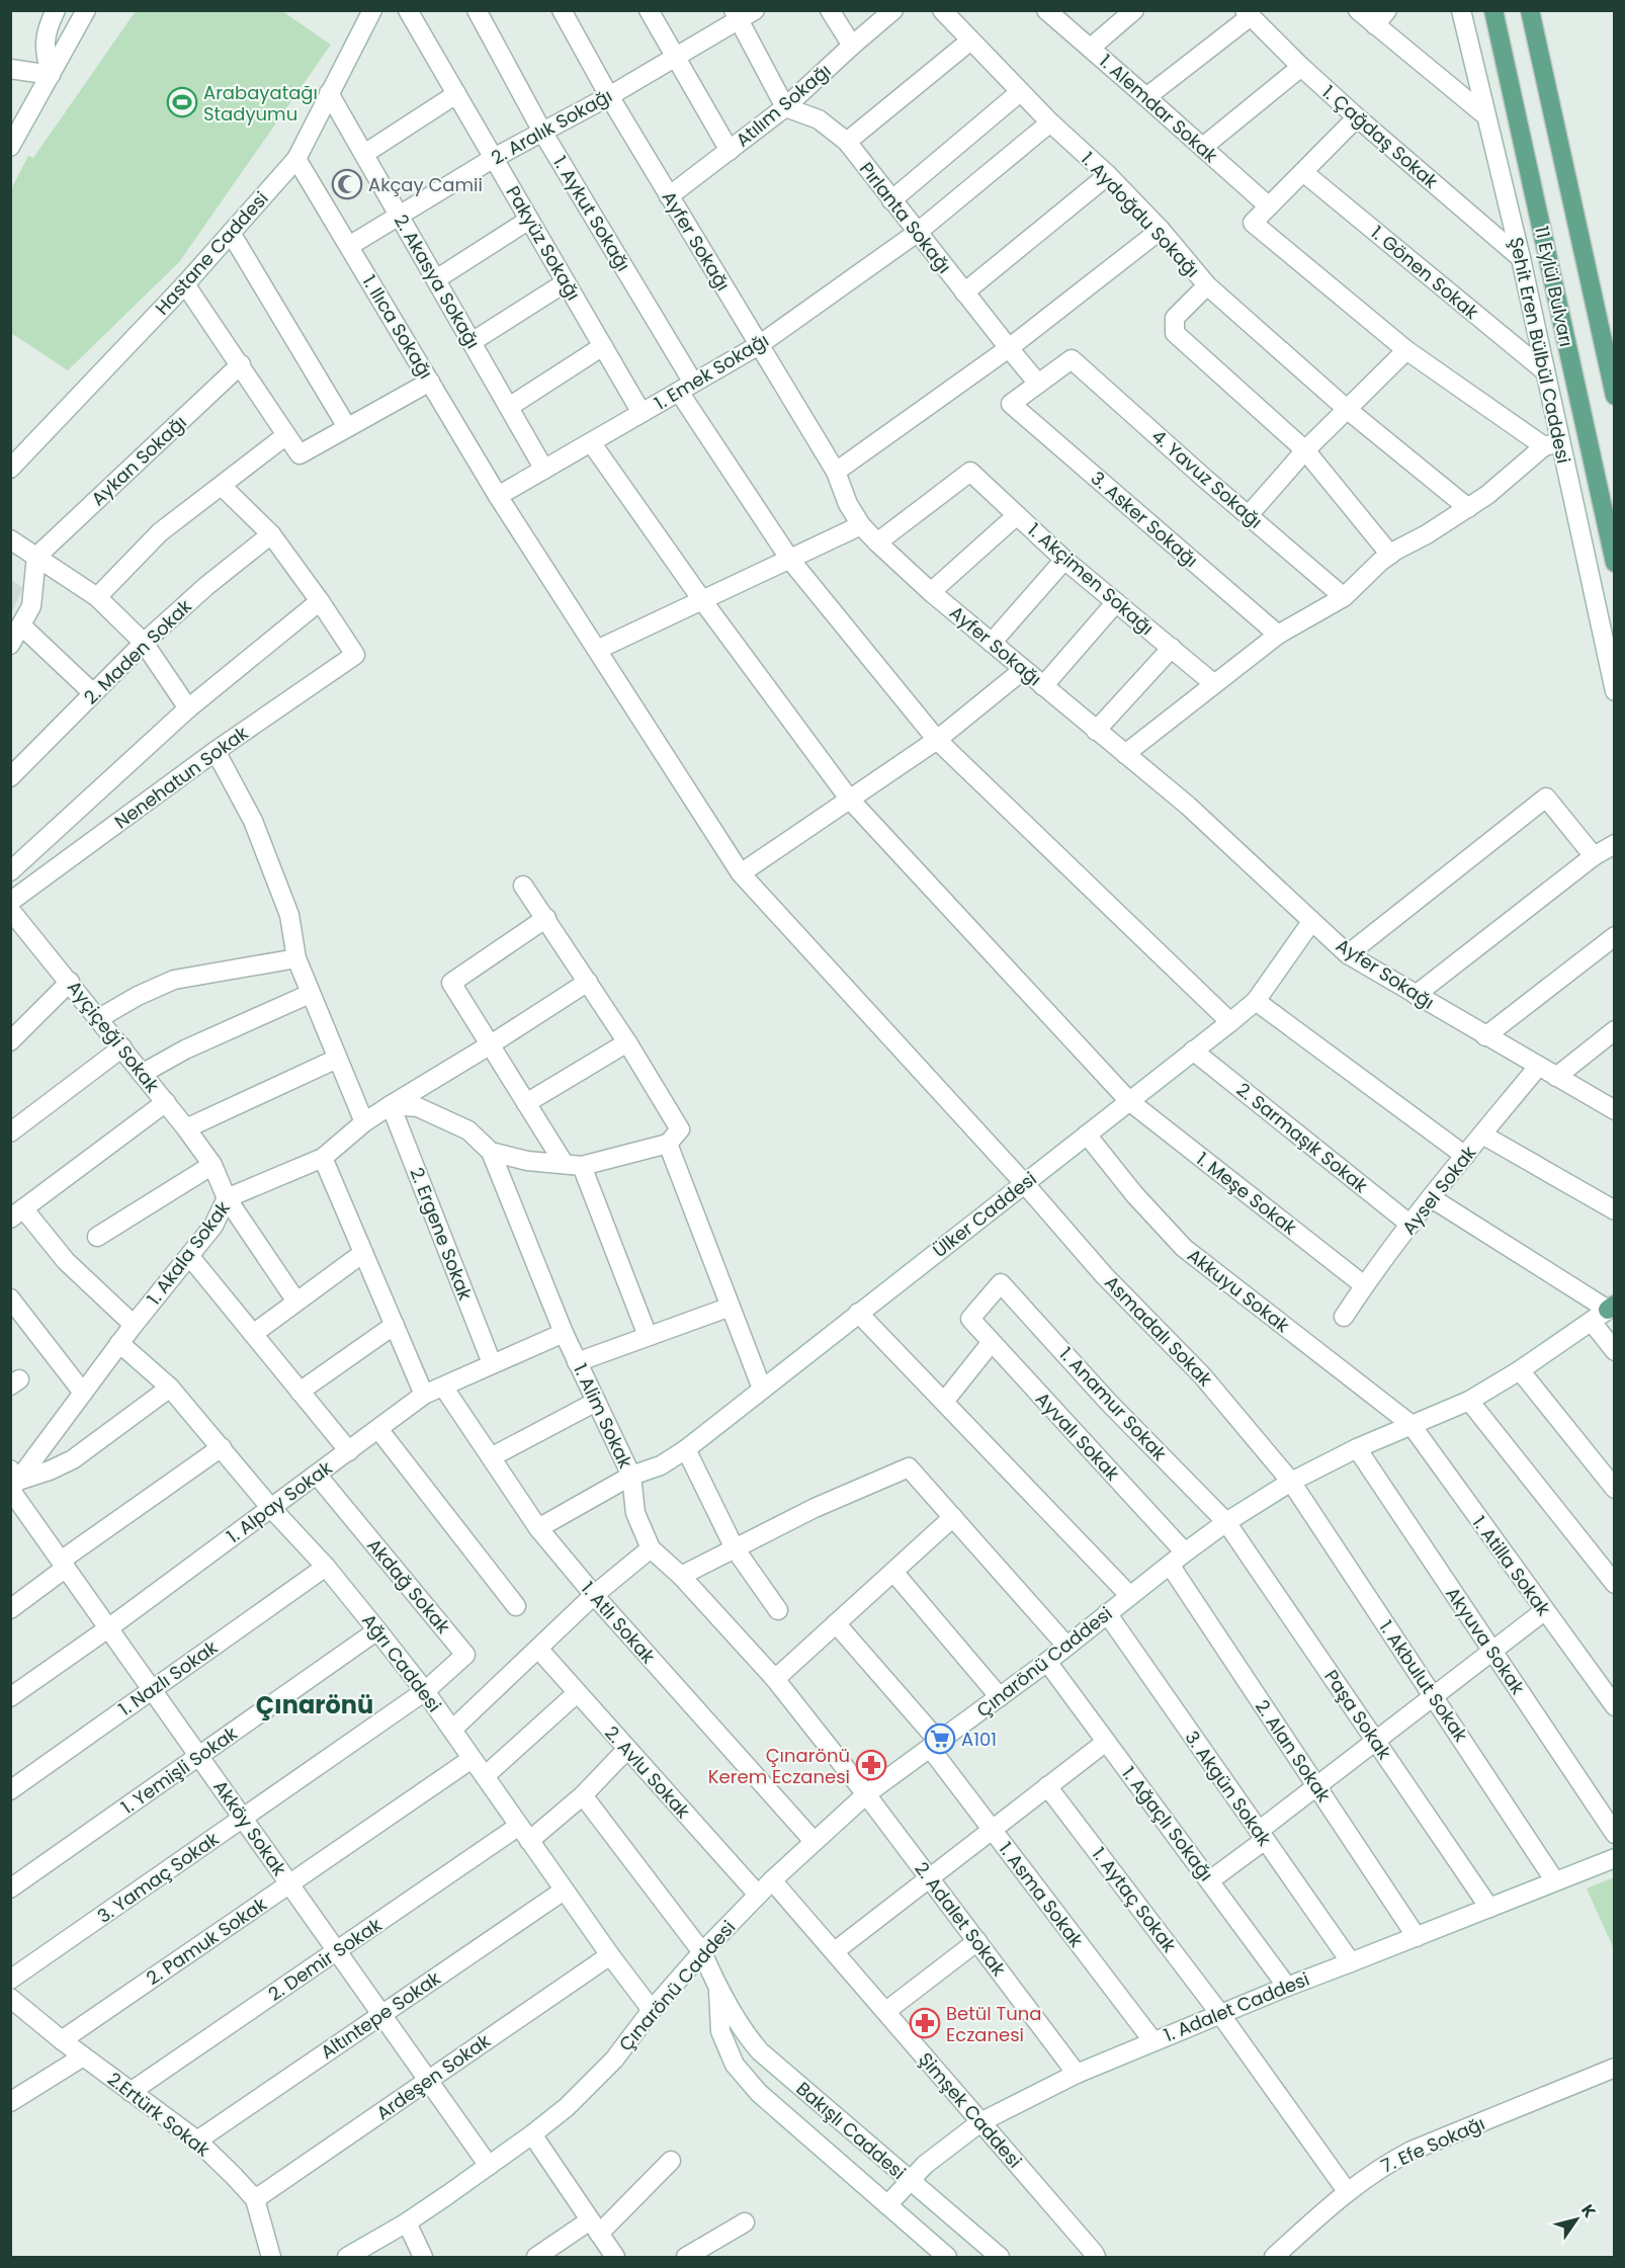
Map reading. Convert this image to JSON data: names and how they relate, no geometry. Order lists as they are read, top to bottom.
{
  "streets": {
    "main road": ["11 Eylül Bulvarı"],
    "street": [
      "Atılım Sokağı",
      "1. Alemdar Sokak",
      "2. Aralık Sokağı",
      "1. Çağdaş Sokak",
      "1. Aykut Sokağı",
      "1. Aydoğdu Sokağı",
      "Pırlanta Sokağı",
      "Ayfer Sokağı",
      "Pakyüz Sokağı",
      "Hastane Caddesi",
      "1. Gönen Sokak",
      "2. Akasya Sokağı",
      "1. Ilıca Sokağı",
      "Şehit Eren Bülbül Caddesi",
      "1. Emek Sokağı",
      "Aykan Sokağı",
      "4. Yavuz Sokağı",
      "3. Asker Sokağı",
      "1. Akçimen Sokağı",
      "2. Maden Sokak",
      "Nenehatun Sokak",
      "Ayçiçeği Sokak",
      "2. Sarmaşık Sokak",
      "Aysel Sokak",
      "1. Meşe Sokak",
      "Ülker Caddesi",
      "2. Ergene Sokak",
      "1. Akala Sokak",
      "Akkuyu Sokak",
      "Asmadalı Sokak",
      "1. Anamur Sokak",
      "1. Alim Sokak",
      "Ayvalı Sokak",
      "1. Alpay Sokak",
      "1. Atilla Sokak",
      "Akdağ Sokak",
      "1. Atlı Sokak",
      "Akyuva Sokak",
      "Çınarönü Caddesi",
      "Ağrı Caddesi",
      "1. Nazlı Sokak",
      "1. Akbulut Sokak",
      "Paşa Sokak",
      "2. Alan Sokak",
      "1. Yemişli Sokak",
      "2. Avlu Sokak",
      "3. Akgün Sokak",
      "1. Ağaçlı Sokağı",
      "Akköy Sokak",
      "3. Yamaç Sokak",
      "1. Asma Sokak",
      "1. Aytaç Sokak",
      "2. Adalet Sokak",
      "2. Pamuk Sokak",
      "2. Demir Sokak",
      "1. Adalet Caddesi",
      "Altıntepe Sokak",
      "Ardeşen Sokak",
      "Şimşek Caddesi",
      "2.Ertürk Sokak",
      "Bakışlı Caddesi",
      "7. Efe Sokağı"
    ]
  },
  "crossings": [
    ["Atılım Sokağı", "Pırlanta Sokağı"],
    ["Atılım Sokağı", "Ayfer Sokağı"],
    ["2. Aralık Sokağı", "1. Aykut Sokağı"],
    ["2. Aralık Sokağı", "Ayfer Sokağı"],
    ["2. Aralık Sokağı", "Pakyüz Sokağı"],
    ["2. Aralık Sokağı", "2. Akasya Sokağı"],
    ["2. Aralık Sokağı", "1. Ilıca Sokağı"],
    ["1. Çağdaş Sokak", "Şehit Eren Bülbül Caddesi"],
    ["1. Aykut Sokağı", "1. Emek Sokağı"],
    ["1. Aykut Sokağı", "Ülker Caddesi"],
    ["1. Aydoğdu Sokağı", "1. Emek Sokağı"],
    ["Pırlanta Sokağı", "1. Emek Sokağı"],
    ["Pırlanta Sokağı", "4. Yavuz Sokağı"],
    ["Pırlanta Sokağı", "3. Asker Sokağı"],
    ["Ayfer Sokağı", "1. Emek Sokağı"],
    ["Ayfer Sokağı", "1. Akçimen Sokağı"],
    ["Ayfer Sokağı", "Aysel Sokak"],
    ["Ayfer Sokağı", "Ülker Caddesi"],
    ["Pakyüz Sokağı", "1. Emek Sokağı"],
    ["Hastane Caddesi", "2. Akasya Sokağı"],
    ["Hastane Caddesi", "1. Ilıca Sokağı"],
    ["1. Gönen Sokak", "Şehit Eren Bülbül Caddesi"],
    ["2. Akasya Sokağı", "1. Emek Sokağı"],
    ["1. Ilıca Sokağı", "1. Emek Sokağı"],
    ["1. Ilıca Sokağı", "Asmadalı Sokak"],
    ["1. Emek Sokağı", "1. Meşe Sokak"],
    ["4. Yavuz Sokağı", "3. Asker Sokağı"],
    ["Nenehatun Sokak", "Ayçiçeği Sokak"],
    ["Ayçiçeği Sokak", "1. Akala Sokak"],
    ["2. Sarmaşık Sokak", "Aysel Sokak"],
    ["2. Sarmaşık Sokak", "Ülker Caddesi"],
    ["Aysel Sokak", "1. Meşe Sokak"],
    ["1. Meşe Sokak", "Ülker Caddesi"],
    ["Ülker Caddesi", "Akkuyu Sokak"],
    ["Ülker Caddesi", "Asmadalı Sokak"],
    ["Ülker Caddesi", "1. Alim Sokak"],
    ["Ülker Caddesi", "1. Atlı Sokak"],
    ["2. Ergene Sokak", "1. Akala Sokak"],
    ["2. Ergene Sokak", "1. Alpay Sokak"],
    ["1. Akala Sokak", "Ağrı Caddesi"],
    ["1. Akala Sokak", "Akköy Sokak"],
    ["Akkuyu Sokak", "1. Atilla Sokak"],
    ["Akkuyu Sokak", "Çınarönü Caddesi"],
    ["Asmadalı Sokak", "Çınarönü Caddesi"],
    ["Asmadalı Sokak", "1. Akbulut Sokak"],
    ["1. Anamur Sokak", "Ayvalı Sokak"],
    ["1. Anamur Sokak", "Çınarönü Caddesi"],
    ["1. Anamur Sokak", "Paşa Sokak"],
    ["1. Alim Sokak", "1. Alpay Sokak"],
    ["1. Alim Sokak", "Çınarönü Caddesi"],
    ["1. Alim Sokak", "2. Adalet Sokak"],
    ["Ayvalı Sokak", "Çınarönü Caddesi"],
    ["1. Alpay Sokak", "Akdağ Sokak"],
    ["1. Alpay Sokak", "1. Atlı Sokak"],
    ["1. Alpay Sokak", "Ağrı Caddesi"],
    ["1. Alpay Sokak", "Akköy Sokak"],
    ["1. Atilla Sokak", "Çınarönü Caddesi"],
    ["Akdağ Sokak", "Ağrı Caddesi"],
    ["Akdağ Sokak", "3. Yamaç Sokak"],
    ["1. Atlı Sokak", "Çınarönü Caddesi"],
    ["Akyuva Sokak", "Çınarönü Caddesi"],
    ["Çınarönü Caddesi", "Ağrı Caddesi"],
    ["Çınarönü Caddesi", "1. Akbulut Sokak"],
    ["Çınarönü Caddesi", "Paşa Sokak"],
    ["Çınarönü Caddesi", "2. Alan Sokak"],
    ["Çınarönü Caddesi", "2. Avlu Sokak"],
    ["Çınarönü Caddesi", "3. Akgün Sokak"],
    ["Çınarönü Caddesi", "1. Ağaçlı Sokağı"],
    ["Çınarönü Caddesi", "Akköy Sokak"],
    ["Çınarönü Caddesi", "1. Asma Sokak"],
    ["Çınarönü Caddesi", "2. Adalet Sokak"],
    ["Çınarönü Caddesi", "Şimşek Caddesi"],
    ["Çınarönü Caddesi", "Bakışlı Caddesi"],
    ["Ağrı Caddesi", "1. Nazlı Sokak"],
    ["Ağrı Caddesi", "1. Yemişli Sokak"],
    ["Ağrı Caddesi", "3. Yamaç Sokak"],
    ["Ağrı Caddesi", "2. Pamuk Sokak"],
    ["Ağrı Caddesi", "2. Demir Sokak"],
    ["Ağrı Caddesi", "Altıntepe Sokak"],
    ["Ağrı Caddesi", "Ardeşen Sokak"],
    ["1. Nazlı Sokak", "Akköy Sokak"],
    ["1. Akbulut Sokak", "1. Adalet Caddesi"],
    ["Paşa Sokak", "1. Adalet Caddesi"],
    ["2. Alan Sokak", "1. Adalet Caddesi"],
    ["1. Yemişli Sokak", "Akköy Sokak"],
    ["2. Avlu Sokak", "2. Demir Sokak"],
    ["3. Akgün Sokak", "1. Adalet Caddesi"],
    ["1. Ağaçlı Sokağı", "1. Adalet Caddesi"],
    ["Akköy Sokak", "3. Yamaç Sokak"],
    ["Akköy Sokak", "2. Pamuk Sokak"],
    ["Akköy Sokak", "2. Demir Sokak"],
    ["Akköy Sokak", "Altıntepe Sokak"],
    ["Akköy Sokak", "Ardeşen Sokak"],
    ["1. Asma Sokak", "1. Adalet Caddesi"],
    ["1. Aytaç Sokak", "1. Adalet Caddesi"],
    ["1. Aytaç Sokak", "7. Efe Sokağı"],
    ["2. Adalet Sokak", "1. Adalet Caddesi"],
    ["2. Pamuk Sokak", "2.Ertürk Sokak"],
    ["2. Demir Sokak", "2.Ertürk Sokak"],
    ["2. Demir Sokak", "Bakışlı Caddesi"],
    ["1. Adalet Caddesi", "Şimşek Caddesi"],
    ["1. Adalet Caddesi", "Bakışlı Caddesi"],
    ["Altıntepe Sokak", "2.Ertürk Sokak"],
    ["Ardeşen Sokak", "2.Ertürk Sokak"]
  ],
  "districts": ["Çınarönü"],
  "places": {
    "sports": ["Arabayatağı Stadyumu"],
    "mosque": ["Akçay Camii"],
    "supermarket": ["A101"],
    "pharmacy": ["Çınarönü Kerem Eczanesi", "Betül Tuna Eczanesi"]
  },
  "north": "top right"
}
